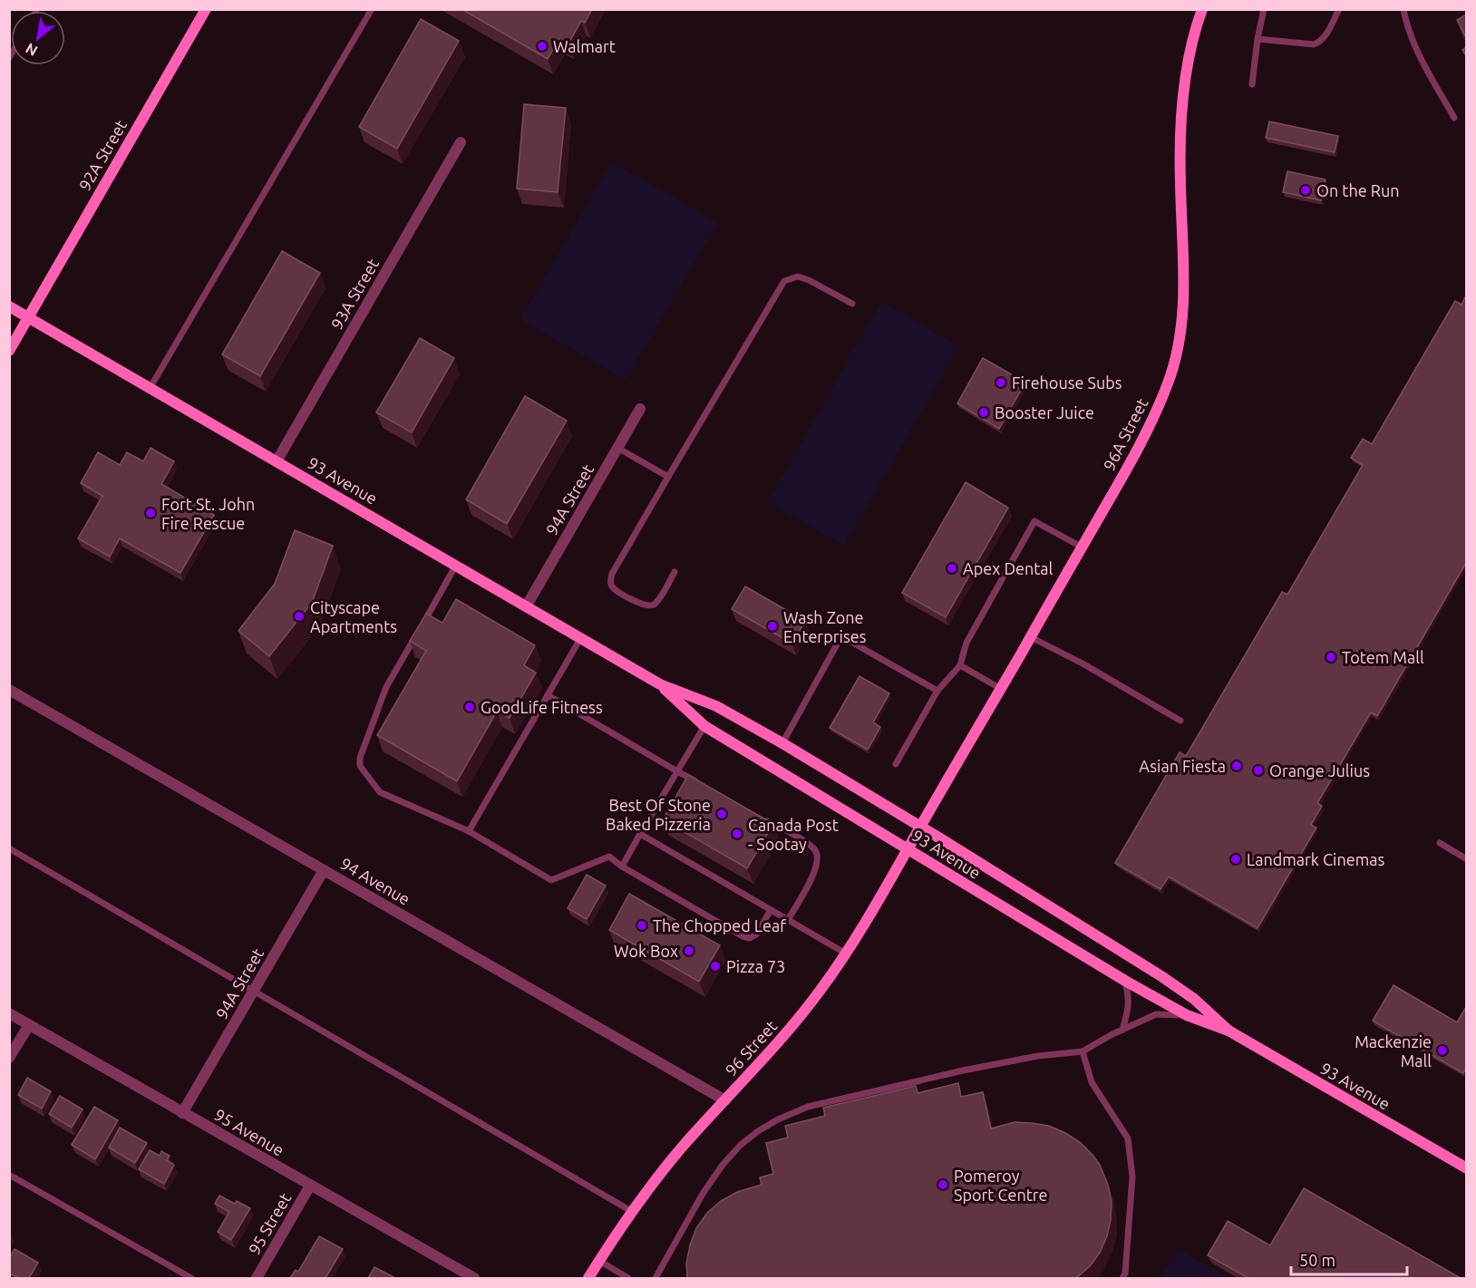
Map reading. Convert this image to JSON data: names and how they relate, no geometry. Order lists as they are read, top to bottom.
{
  "streets": {
    "main road": [
      "92A Street",
      "96A Street",
      "93 Avenue",
      "96 Street"
    ],
    "street": [
      "93A Street",
      "94A Street",
      "94 Avenue",
      "95 Avenue",
      "95 Street"
    ]
  },
  "crossings": [
    ["92A Street", "93 Avenue"],
    ["93A Street", "93 Avenue"],
    ["96A Street", "93 Avenue"],
    ["96A Street", "96 Street"],
    ["93 Avenue", "94A Street"],
    ["93 Avenue", "96 Street"],
    ["94A Street", "94 Avenue"],
    ["94A Street", "95 Avenue"],
    ["94 Avenue", "96 Street"],
    ["95 Avenue", "95 Street"]
  ],
  "places": [
    "Walmart",
    "On the Run",
    "Firehouse Subs",
    "Booster Juice",
    "Fort St. John Fire Rescue",
    "Apex Dental",
    "Cityscape Apartments",
    "Wash Zone Enterprises",
    "Totem Mall",
    "GoodLife Fitness",
    "Asian Fiesta",
    "Orange Julius",
    "Best Of Stone Baked Pizzeria",
    "Canada Post - Sootay",
    "Landmark Cinemas",
    "The Chopped Leaf",
    "Wok Box",
    "Pizza 73",
    "Mackenzie Mall",
    "Pomeroy Sport Centre"
  ],
  "scale_bar": "50 m",
  "north": "bottom left"
}
